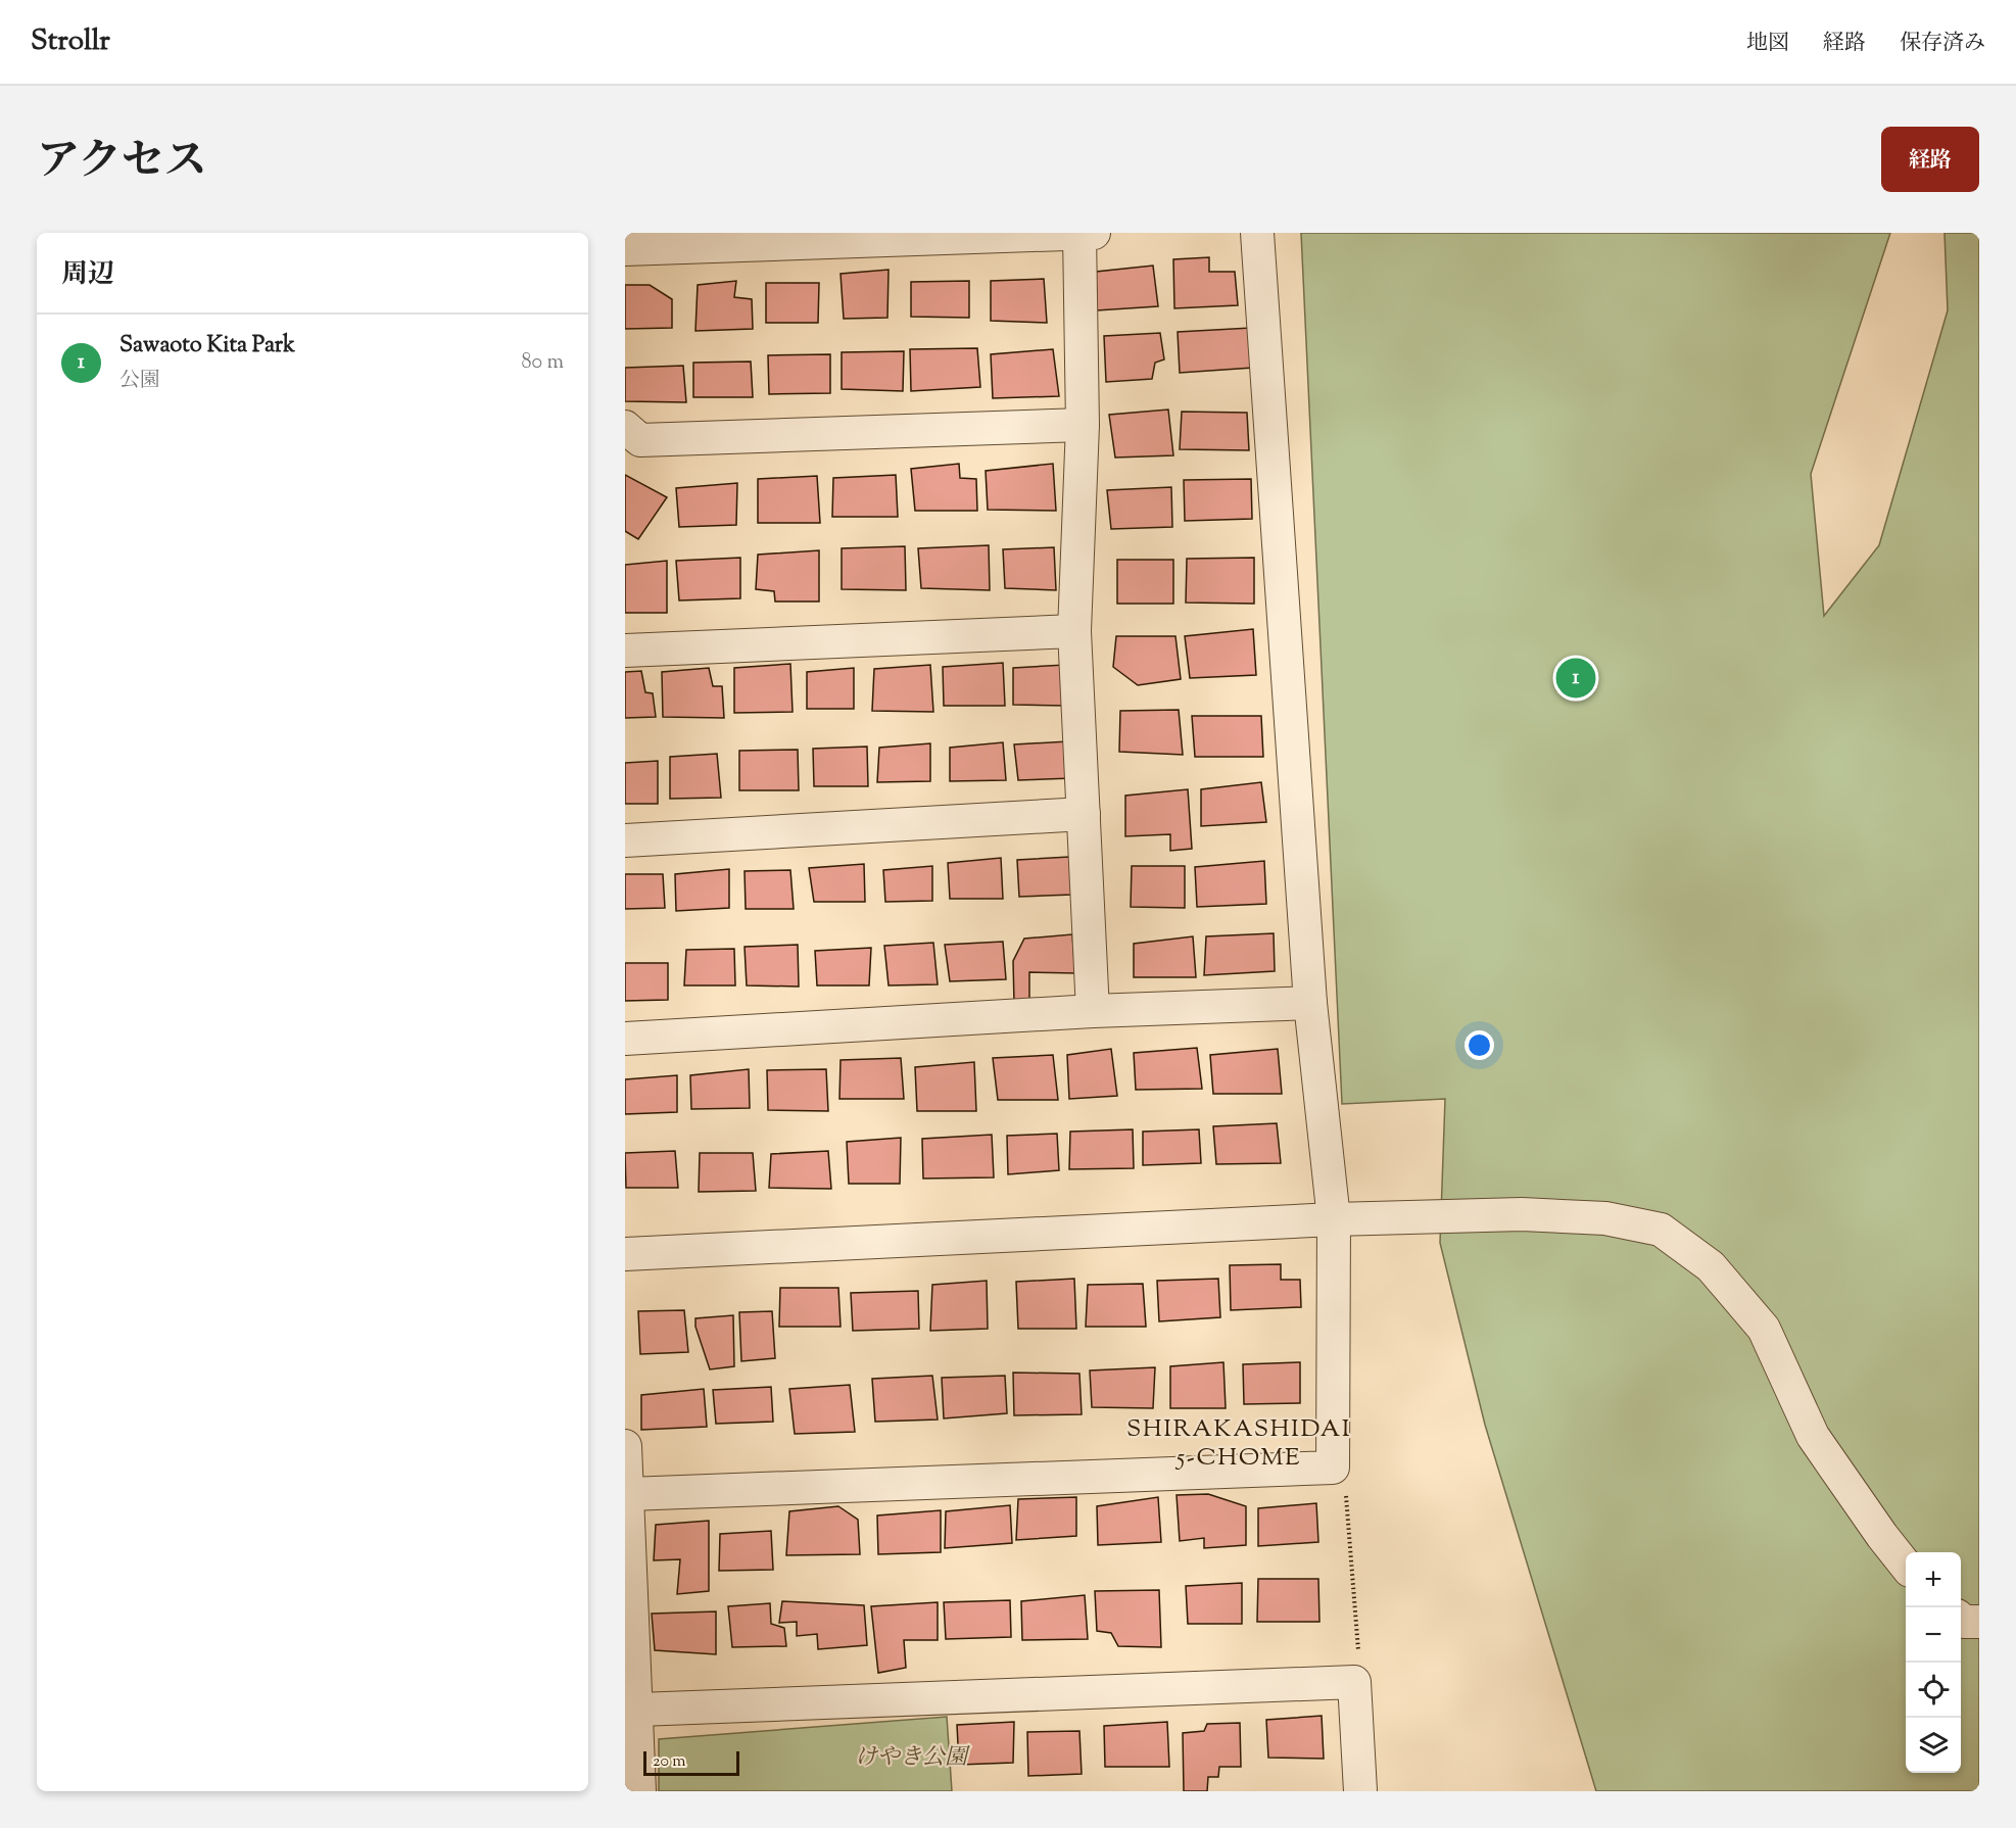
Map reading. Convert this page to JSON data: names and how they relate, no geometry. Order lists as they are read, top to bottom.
{
  "districts": ["SHIRAKASHIDAI 5-CHOME"],
  "parks": ["けやき公園"],
  "scale_bar": "20 m",
  "page": {
    "header": "Strollr",
    "nav": ["地図", "経路", "保存済み"],
    "title": "アクセス",
    "buttons": "経路",
    "heading": "周辺",
    "list": [
      {
        "mark": "1",
        "name": "Sawaoto Kita Park",
        "note": "公園",
        "value": "80 m"
      }
    ],
    "pins": "1",
    "map_buttons": ["+", "−"],
    "scale": "20 m"
  }
}
